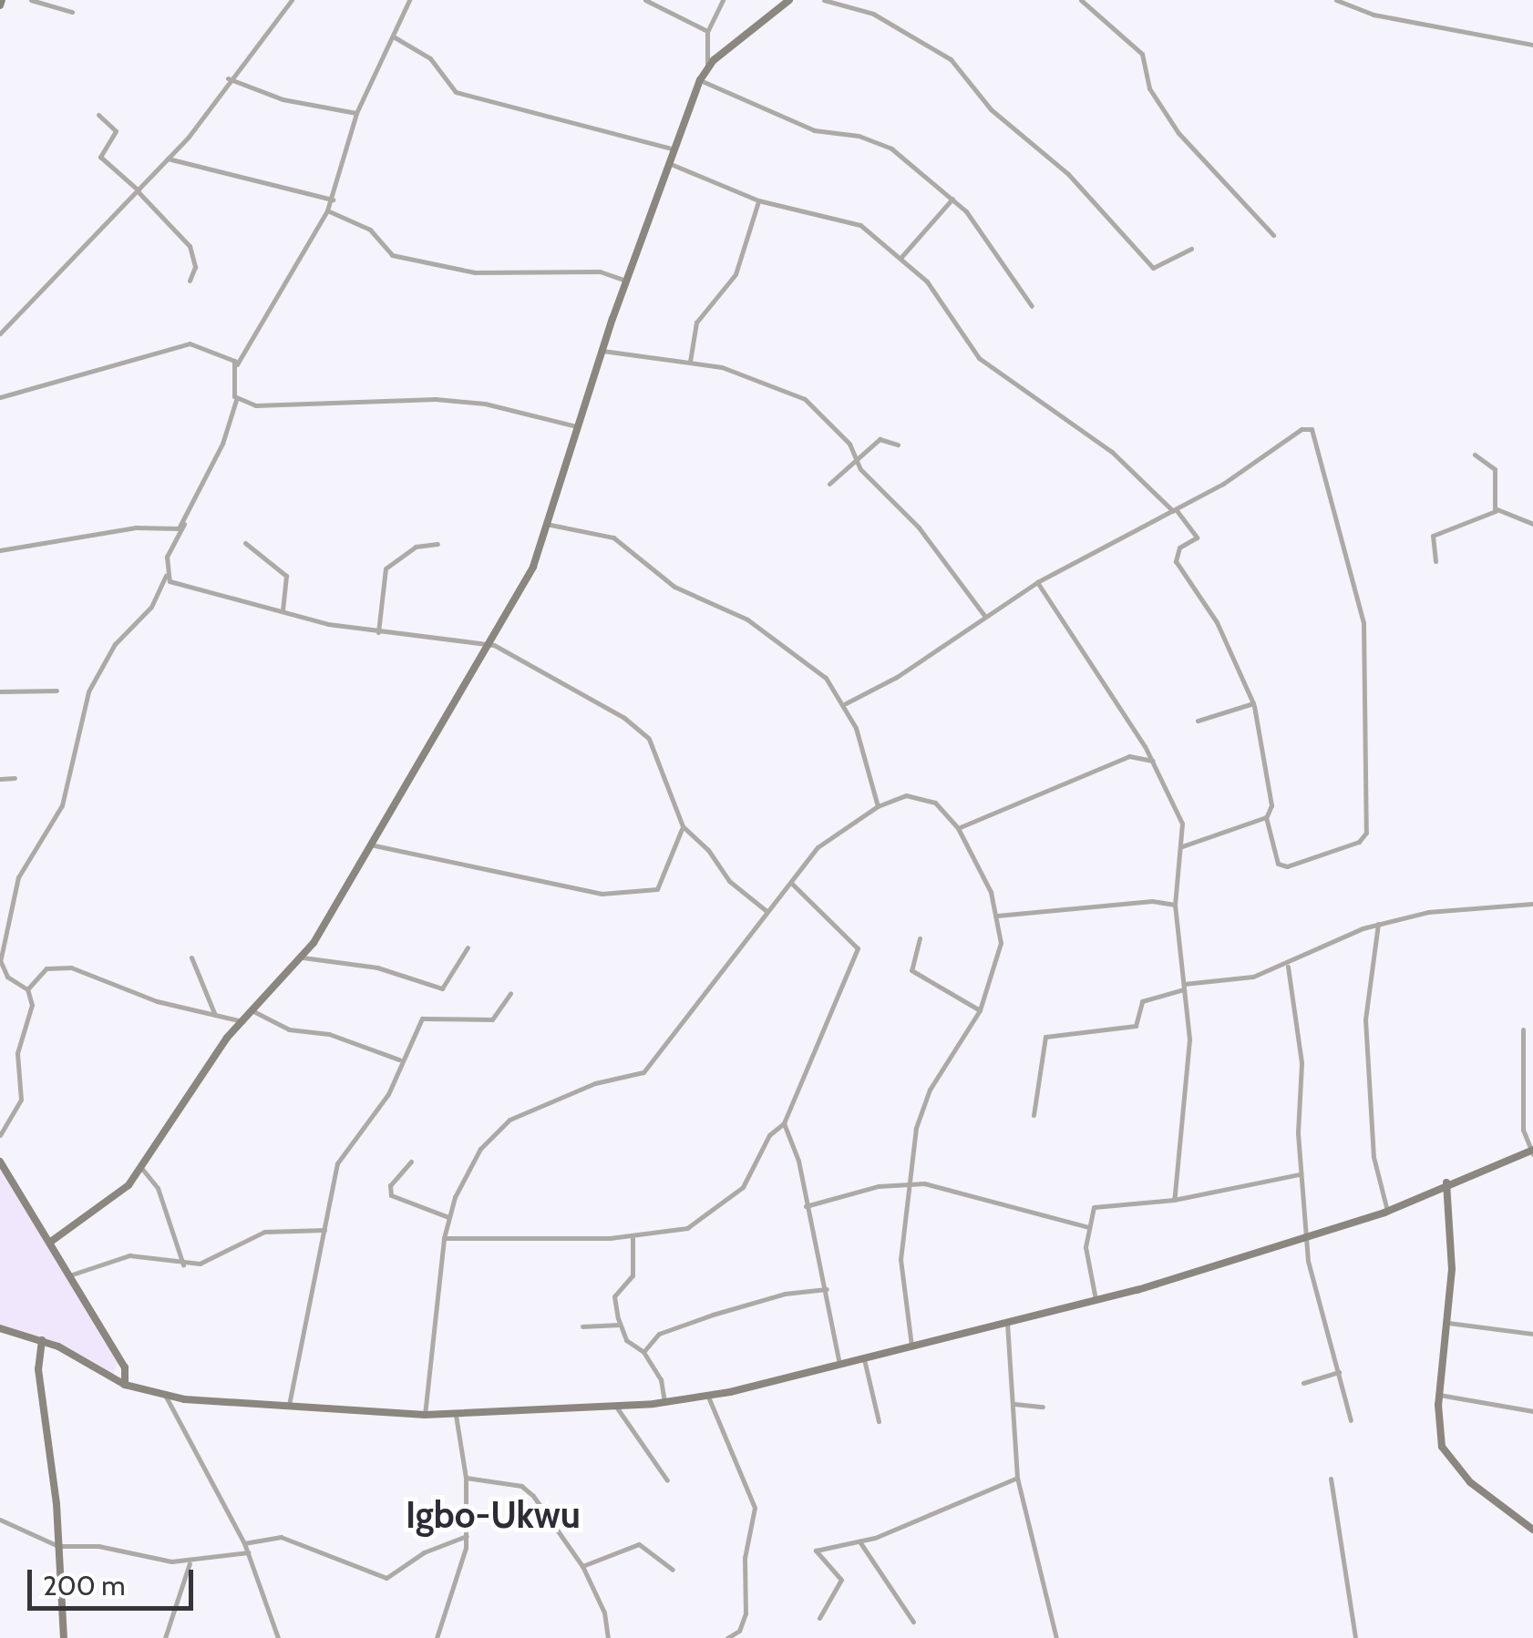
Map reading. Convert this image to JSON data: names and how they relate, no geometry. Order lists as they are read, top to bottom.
{
  "districts": ["Igbo-Ukwu"],
  "scale_bar": "200 m"
}
